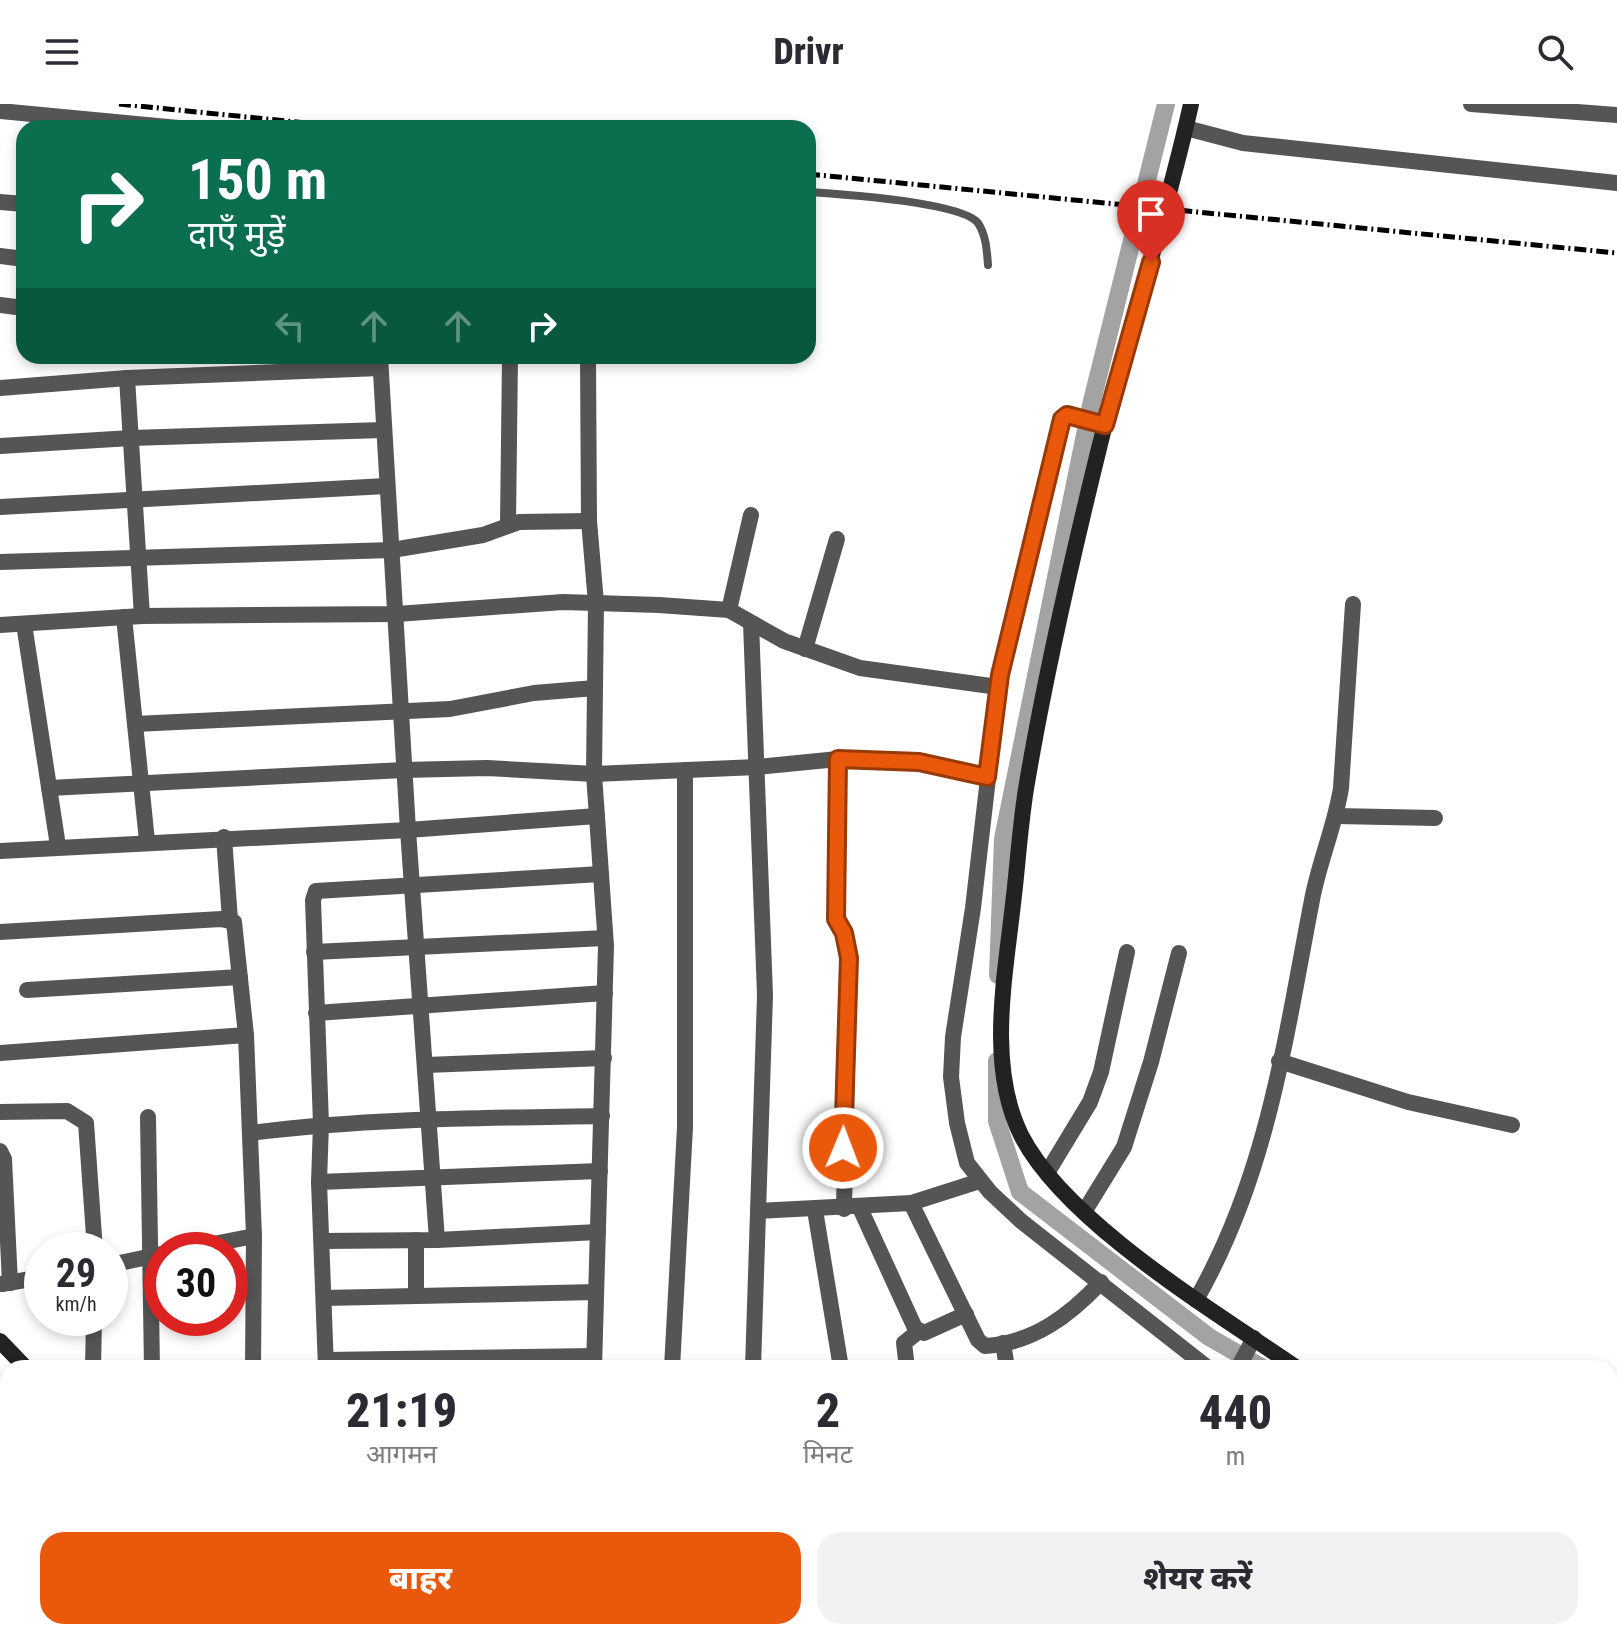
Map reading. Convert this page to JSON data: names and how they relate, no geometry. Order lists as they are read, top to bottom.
{
  "page": {
    "header": "Drivr",
    "turn": ["150 m", "दाएँ मुड़ें"],
    "speed": "29 km/h",
    "limit": "30",
    "eta": [
      "21:19",
      "आगमन",
      "2",
      "मिनट",
      "440",
      "m"
    ],
    "buttons": ["बाहर", "शेयर करें"]
  }
}
